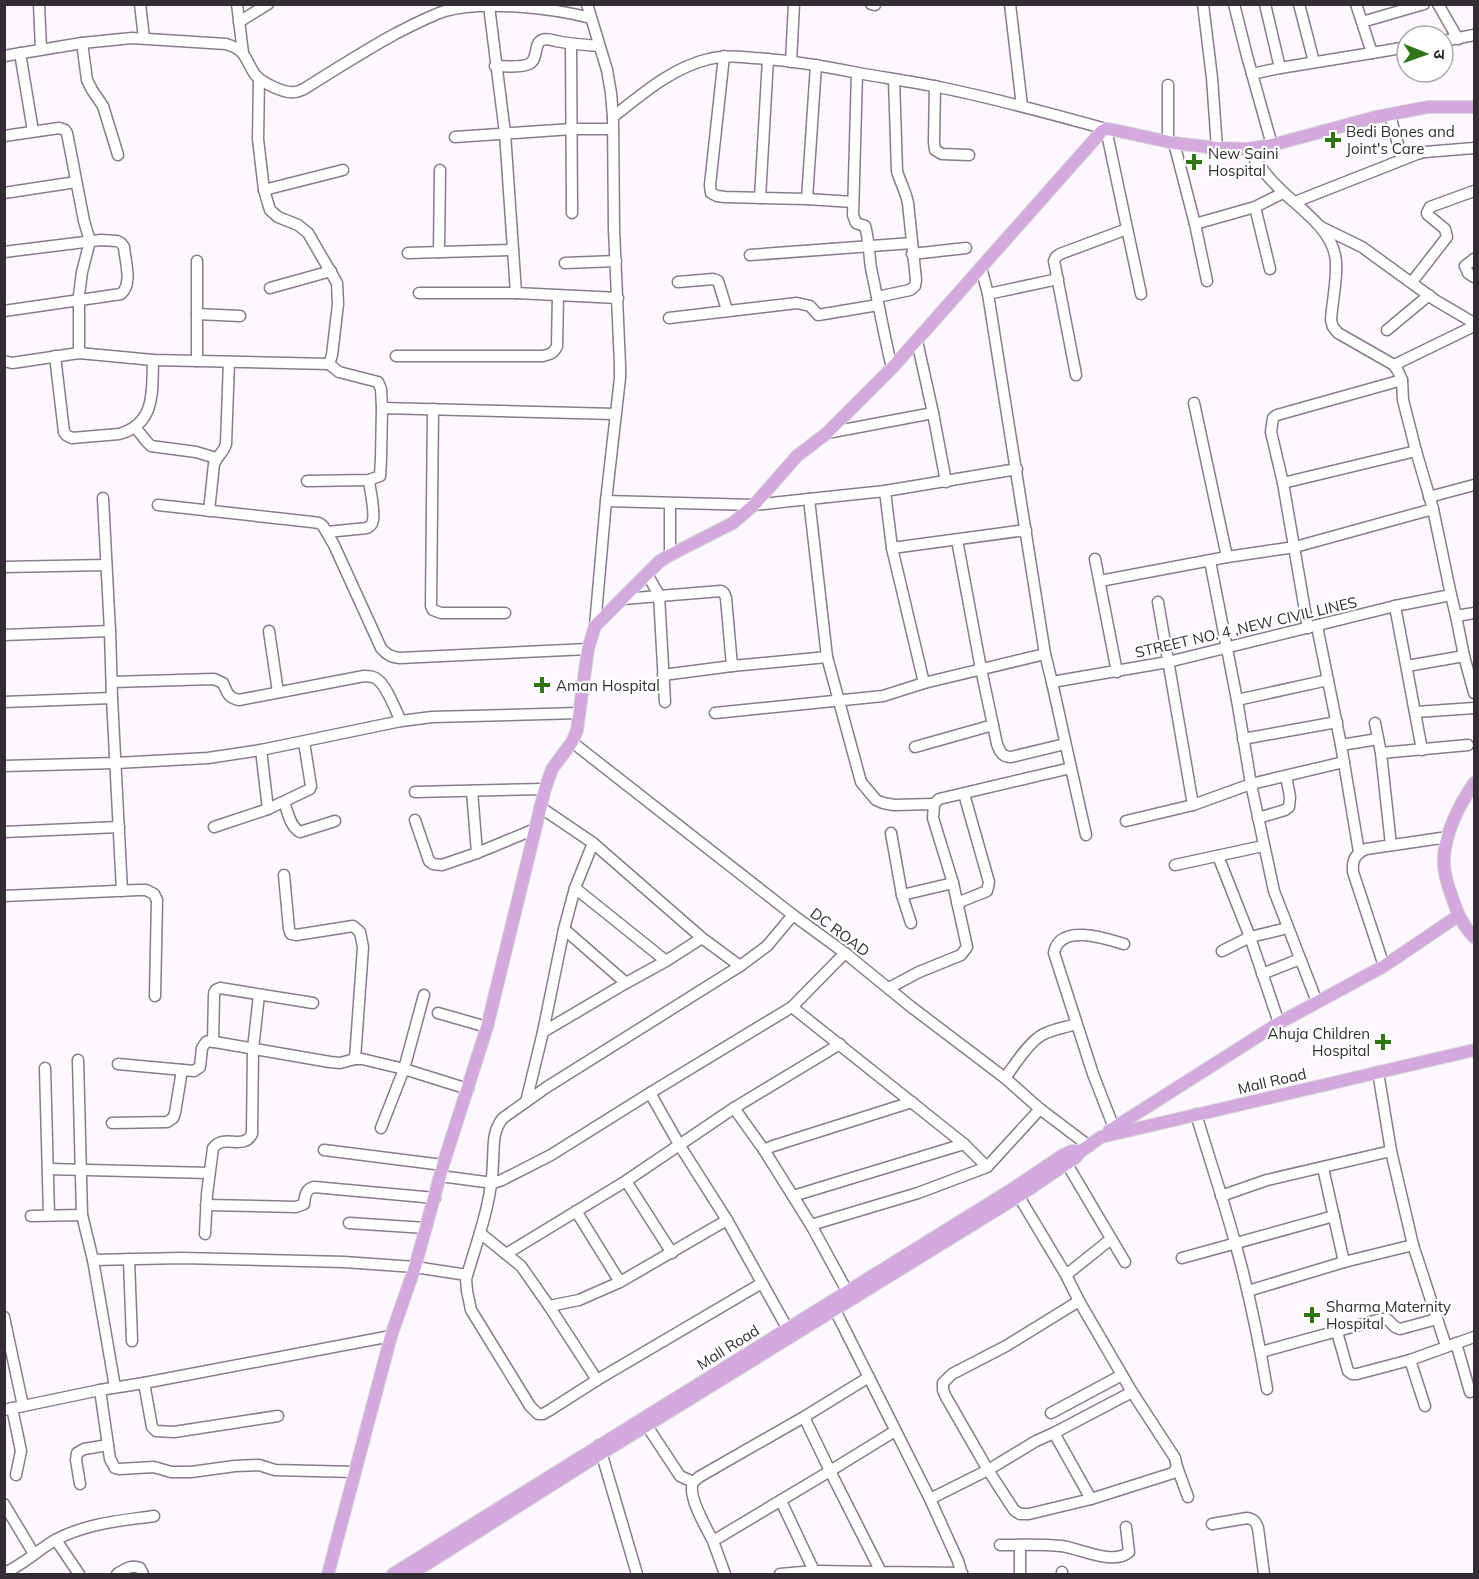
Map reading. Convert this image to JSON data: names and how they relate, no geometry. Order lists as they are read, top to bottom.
{
  "streets": {
    "main road": ["Mall Road"],
    "street": ["STREET NO. 4 ,NEW CIVIL LINES", "DC ROAD"]
  },
  "crossings": [
    ["DC ROAD", "Mall Road"]
  ],
  "places": {
    "health": [
      "Bedi Bones and Joint's Care",
      "New Saini Hospital",
      "Aman Hospital",
      "Ahuja Children Hospital",
      "Sharma Maternity Hospital"
    ]
  },
  "north": "right"
}
